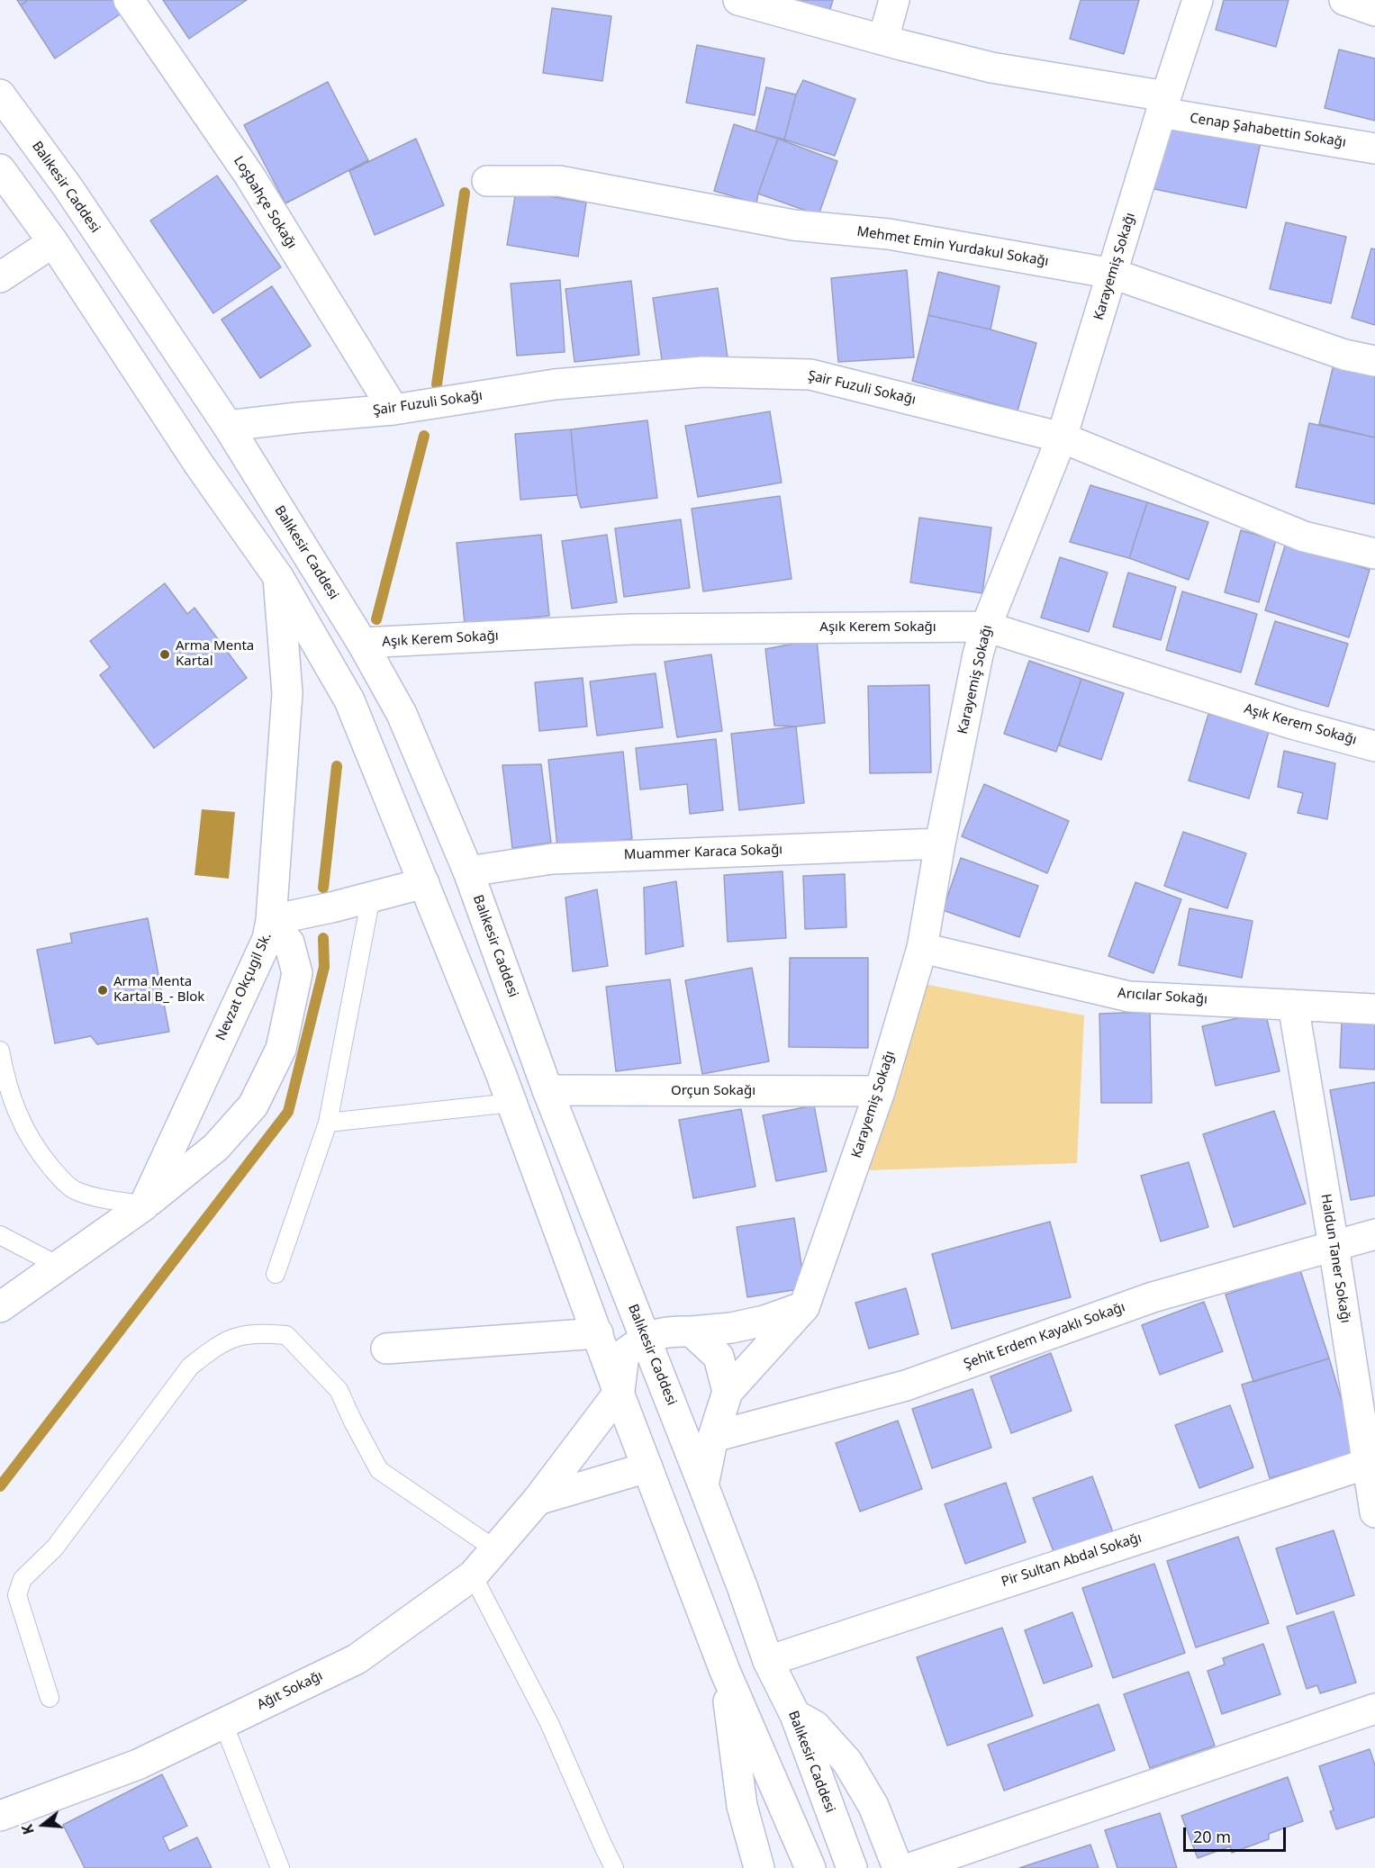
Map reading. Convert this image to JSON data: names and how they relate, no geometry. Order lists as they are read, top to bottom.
{
  "streets": {
    "street": [
      "Cenap Şahabettin Sokağı",
      "Balıkesir Caddesi",
      "Loşbahçe Sokağı",
      "Mehmet Emin Yurdakul Sokağı",
      "Karayemiş Sokağı",
      "Şair Fuzuli Sokağı",
      "Aşık Kerem Sokağı",
      "Muammer Karaca Sokağı",
      "Nevzat Okçugil Sk.",
      "Arıcılar Sokağı",
      "Orçun Sokağı",
      "Haldun Taner Sokağı",
      "Şehit Erdem Kayaklı Sokağı",
      "Pir Sultan Abdal Sokağı",
      "Ağıt Sokağı"
    ]
  },
  "crossings": [
    ["Cenap Şahabettin Sokağı", "Karayemiş Sokağı"],
    ["Balıkesir Caddesi", "Şair Fuzuli Sokağı"],
    ["Balıkesir Caddesi", "Aşık Kerem Sokağı"],
    ["Balıkesir Caddesi", "Muammer Karaca Sokağı"],
    ["Balıkesir Caddesi", "Orçun Sokağı"],
    ["Balıkesir Caddesi", "Pir Sultan Abdal Sokağı"],
    ["Loşbahçe Sokağı", "Şair Fuzuli Sokağı"],
    ["Mehmet Emin Yurdakul Sokağı", "Karayemiş Sokağı"],
    ["Karayemiş Sokağı", "Şair Fuzuli Sokağı"],
    ["Karayemiş Sokağı", "Aşık Kerem Sokağı"],
    ["Karayemiş Sokağı", "Muammer Karaca Sokağı"],
    ["Karayemiş Sokağı", "Arıcılar Sokağı"],
    ["Karayemiş Sokağı", "Orçun Sokağı"],
    ["Arıcılar Sokağı", "Haldun Taner Sokağı"],
    ["Haldun Taner Sokağı", "Şehit Erdem Kayaklı Sokağı"],
    ["Haldun Taner Sokağı", "Pir Sultan Abdal Sokağı"]
  ],
  "places": ["Arma Menta Kartal", "Arma Menta Kartal B_- Blok"],
  "scale_bar": "20 m",
  "north": "left"
}
